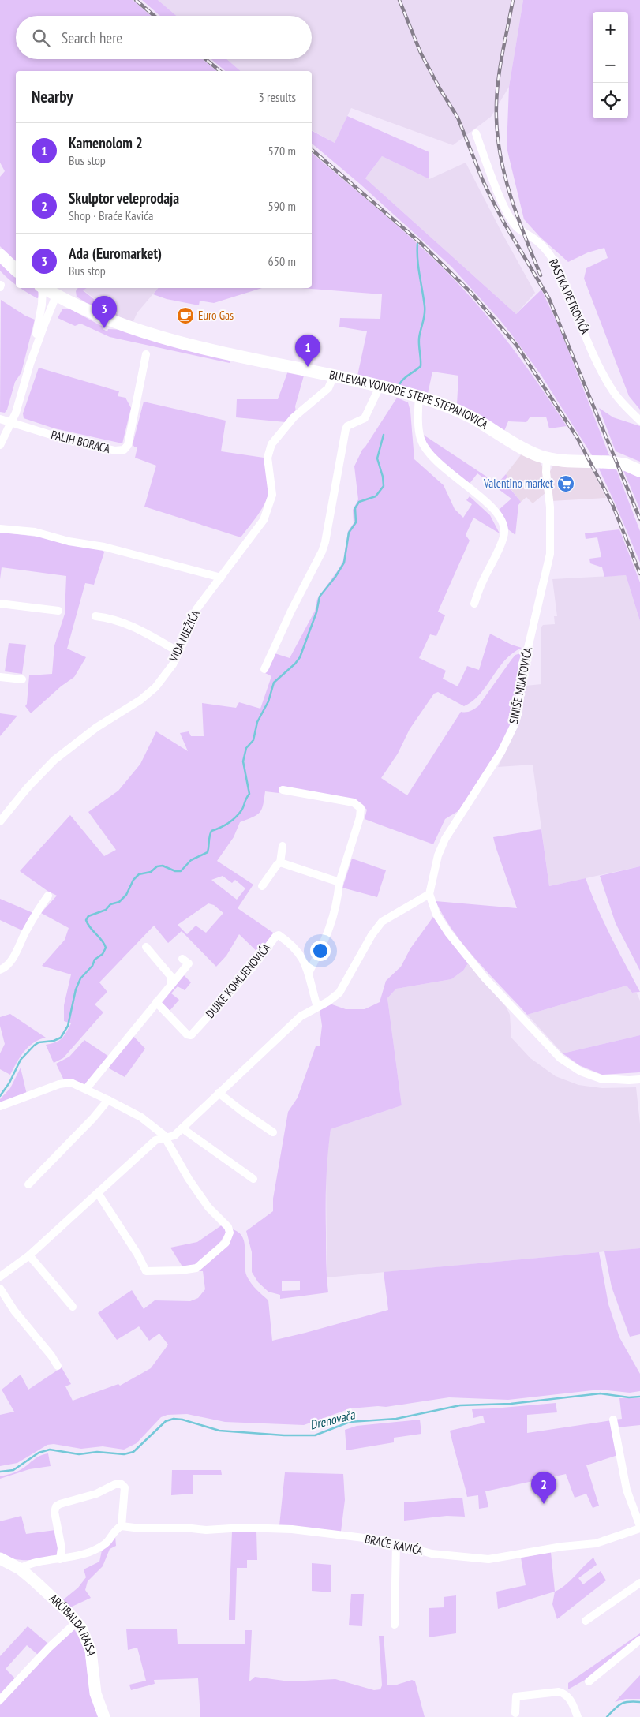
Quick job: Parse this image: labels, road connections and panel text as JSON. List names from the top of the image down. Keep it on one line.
{"streets":{"main road":["BULEVAR VOJVODE STEPE STEPANOVIĆA"],"street":["RASTKA PETROVIĆA","PALIH BORACA","VIDA NJEŽIĆA","SINIŠE MIJATOVIĆA","DUJKE KOMLJENOVIĆA","BRAĆE KAVIĆA","ARČIBALDA RAJSA"]},"crossings":[["BULEVAR VOJVODE STEPE STEPANOVIĆA","VIDA NJEŽIĆA"],["BULEVAR VOJVODE STEPE STEPANOVIĆA","SINIŠE MIJATOVIĆA"]],"water":["Drenovača"],"places":{"cafe":["Euro Gas"],"supermarket":["Valentino market"]},"page":{"map_buttons":["+","−"],"search":"Search here","heading":["Nearby","3 results"],"list":[{"mark":"1","name":"Kamenolom 2","note":"Bus stop","value":"570 m"},{"mark":"2","name":"Skulptor veleprodaja","note":"Shop · Braće Kavića","value":"590 m"},{"mark":"3","name":"Ada (Euromarket)","note":"Bus stop","value":"650 m"}],"pins":["3","1","2"]}}
